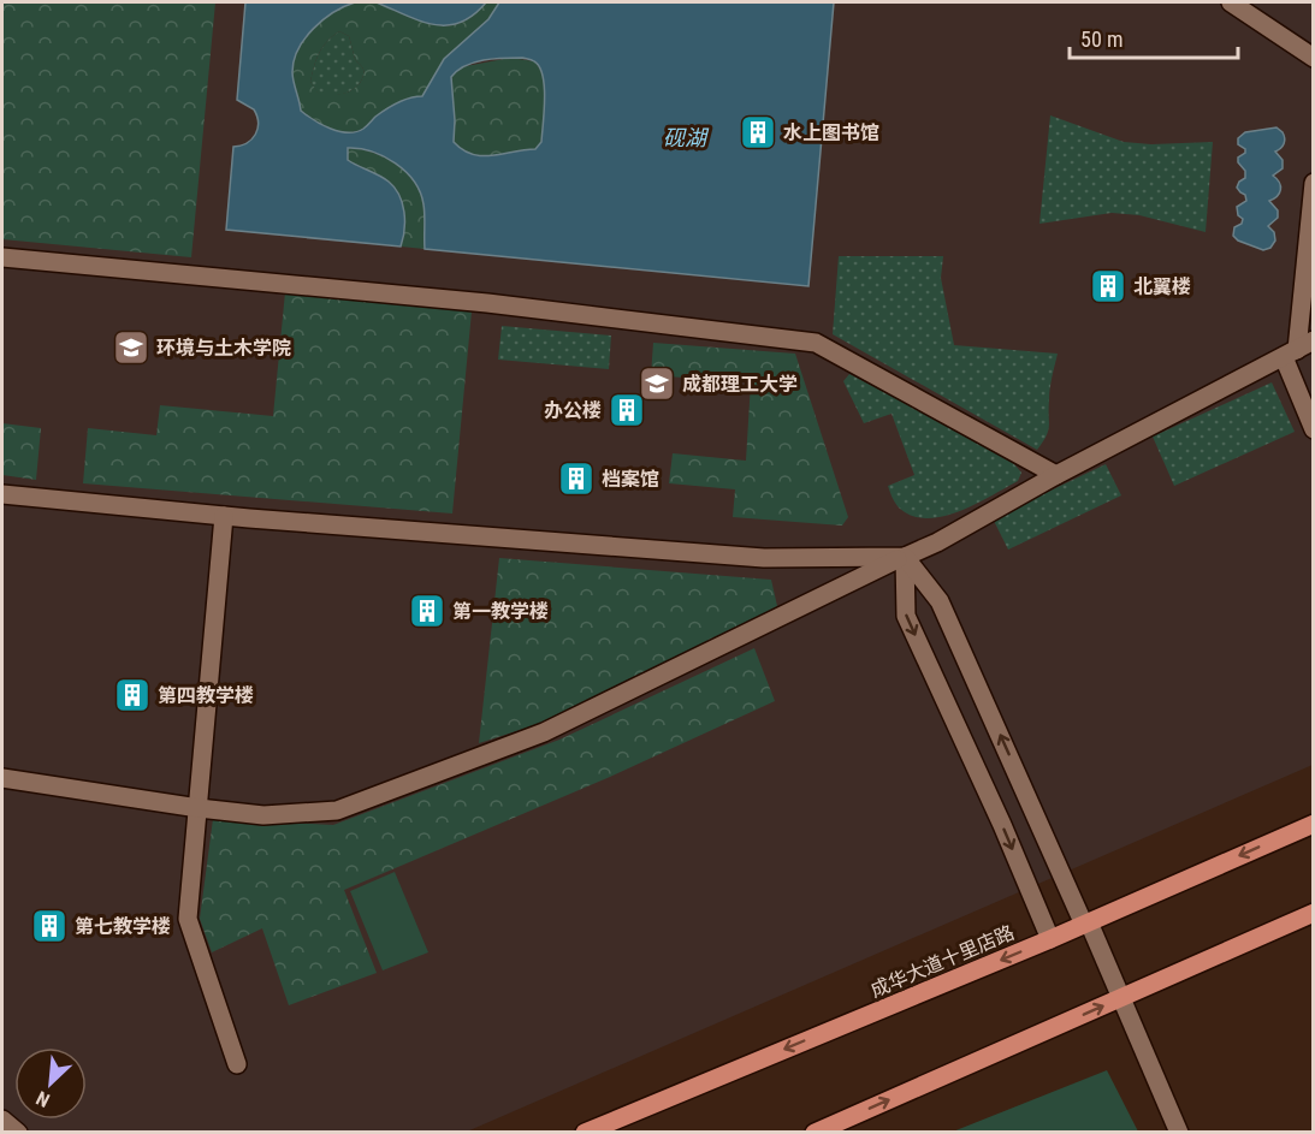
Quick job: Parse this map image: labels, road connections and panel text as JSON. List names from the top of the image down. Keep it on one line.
{"streets":{"main road":["成华大道十里店路"]},"water":["砚湖"],"places":{"building":["水上图书馆","北翼楼","办公楼","档案馆","第一教学楼","第四教学楼","第七教学楼"],"school or university":["环境与土木学院","成都理工大学"]},"scale_bar":"50 m","north":"bottom left"}
